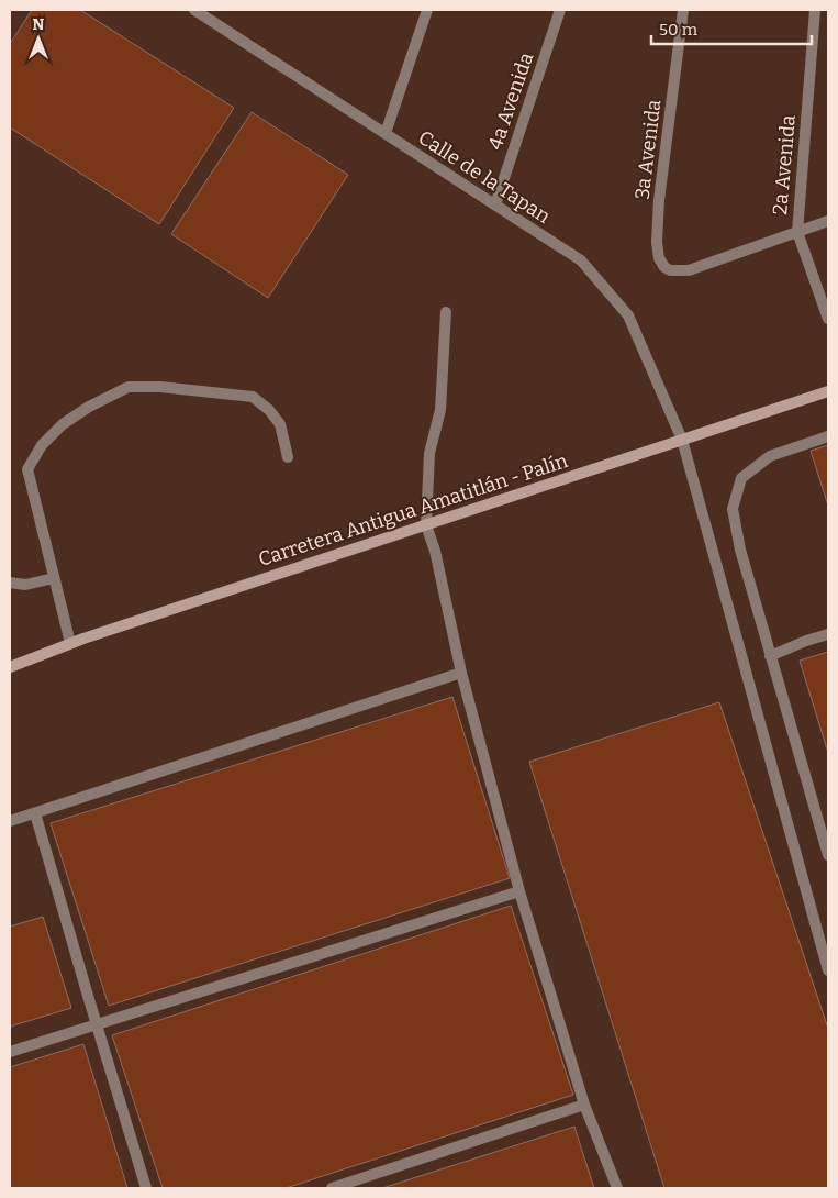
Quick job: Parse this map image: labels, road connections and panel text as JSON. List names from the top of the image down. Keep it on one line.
{"streets":{"main road":["Carretera Antigua Amatitlán - Palín"],"street":["4a Avenida","3a Avenida","2a Avenida","Calle de la Tapan"]},"crossings":[["4a Avenida","Calle de la Tapan"],["3a Avenida","2a Avenida"],["Calle de la Tapan","Carretera Antigua Amatitlán - Palín"]],"scale_bar":"50 m","north":"top"}
